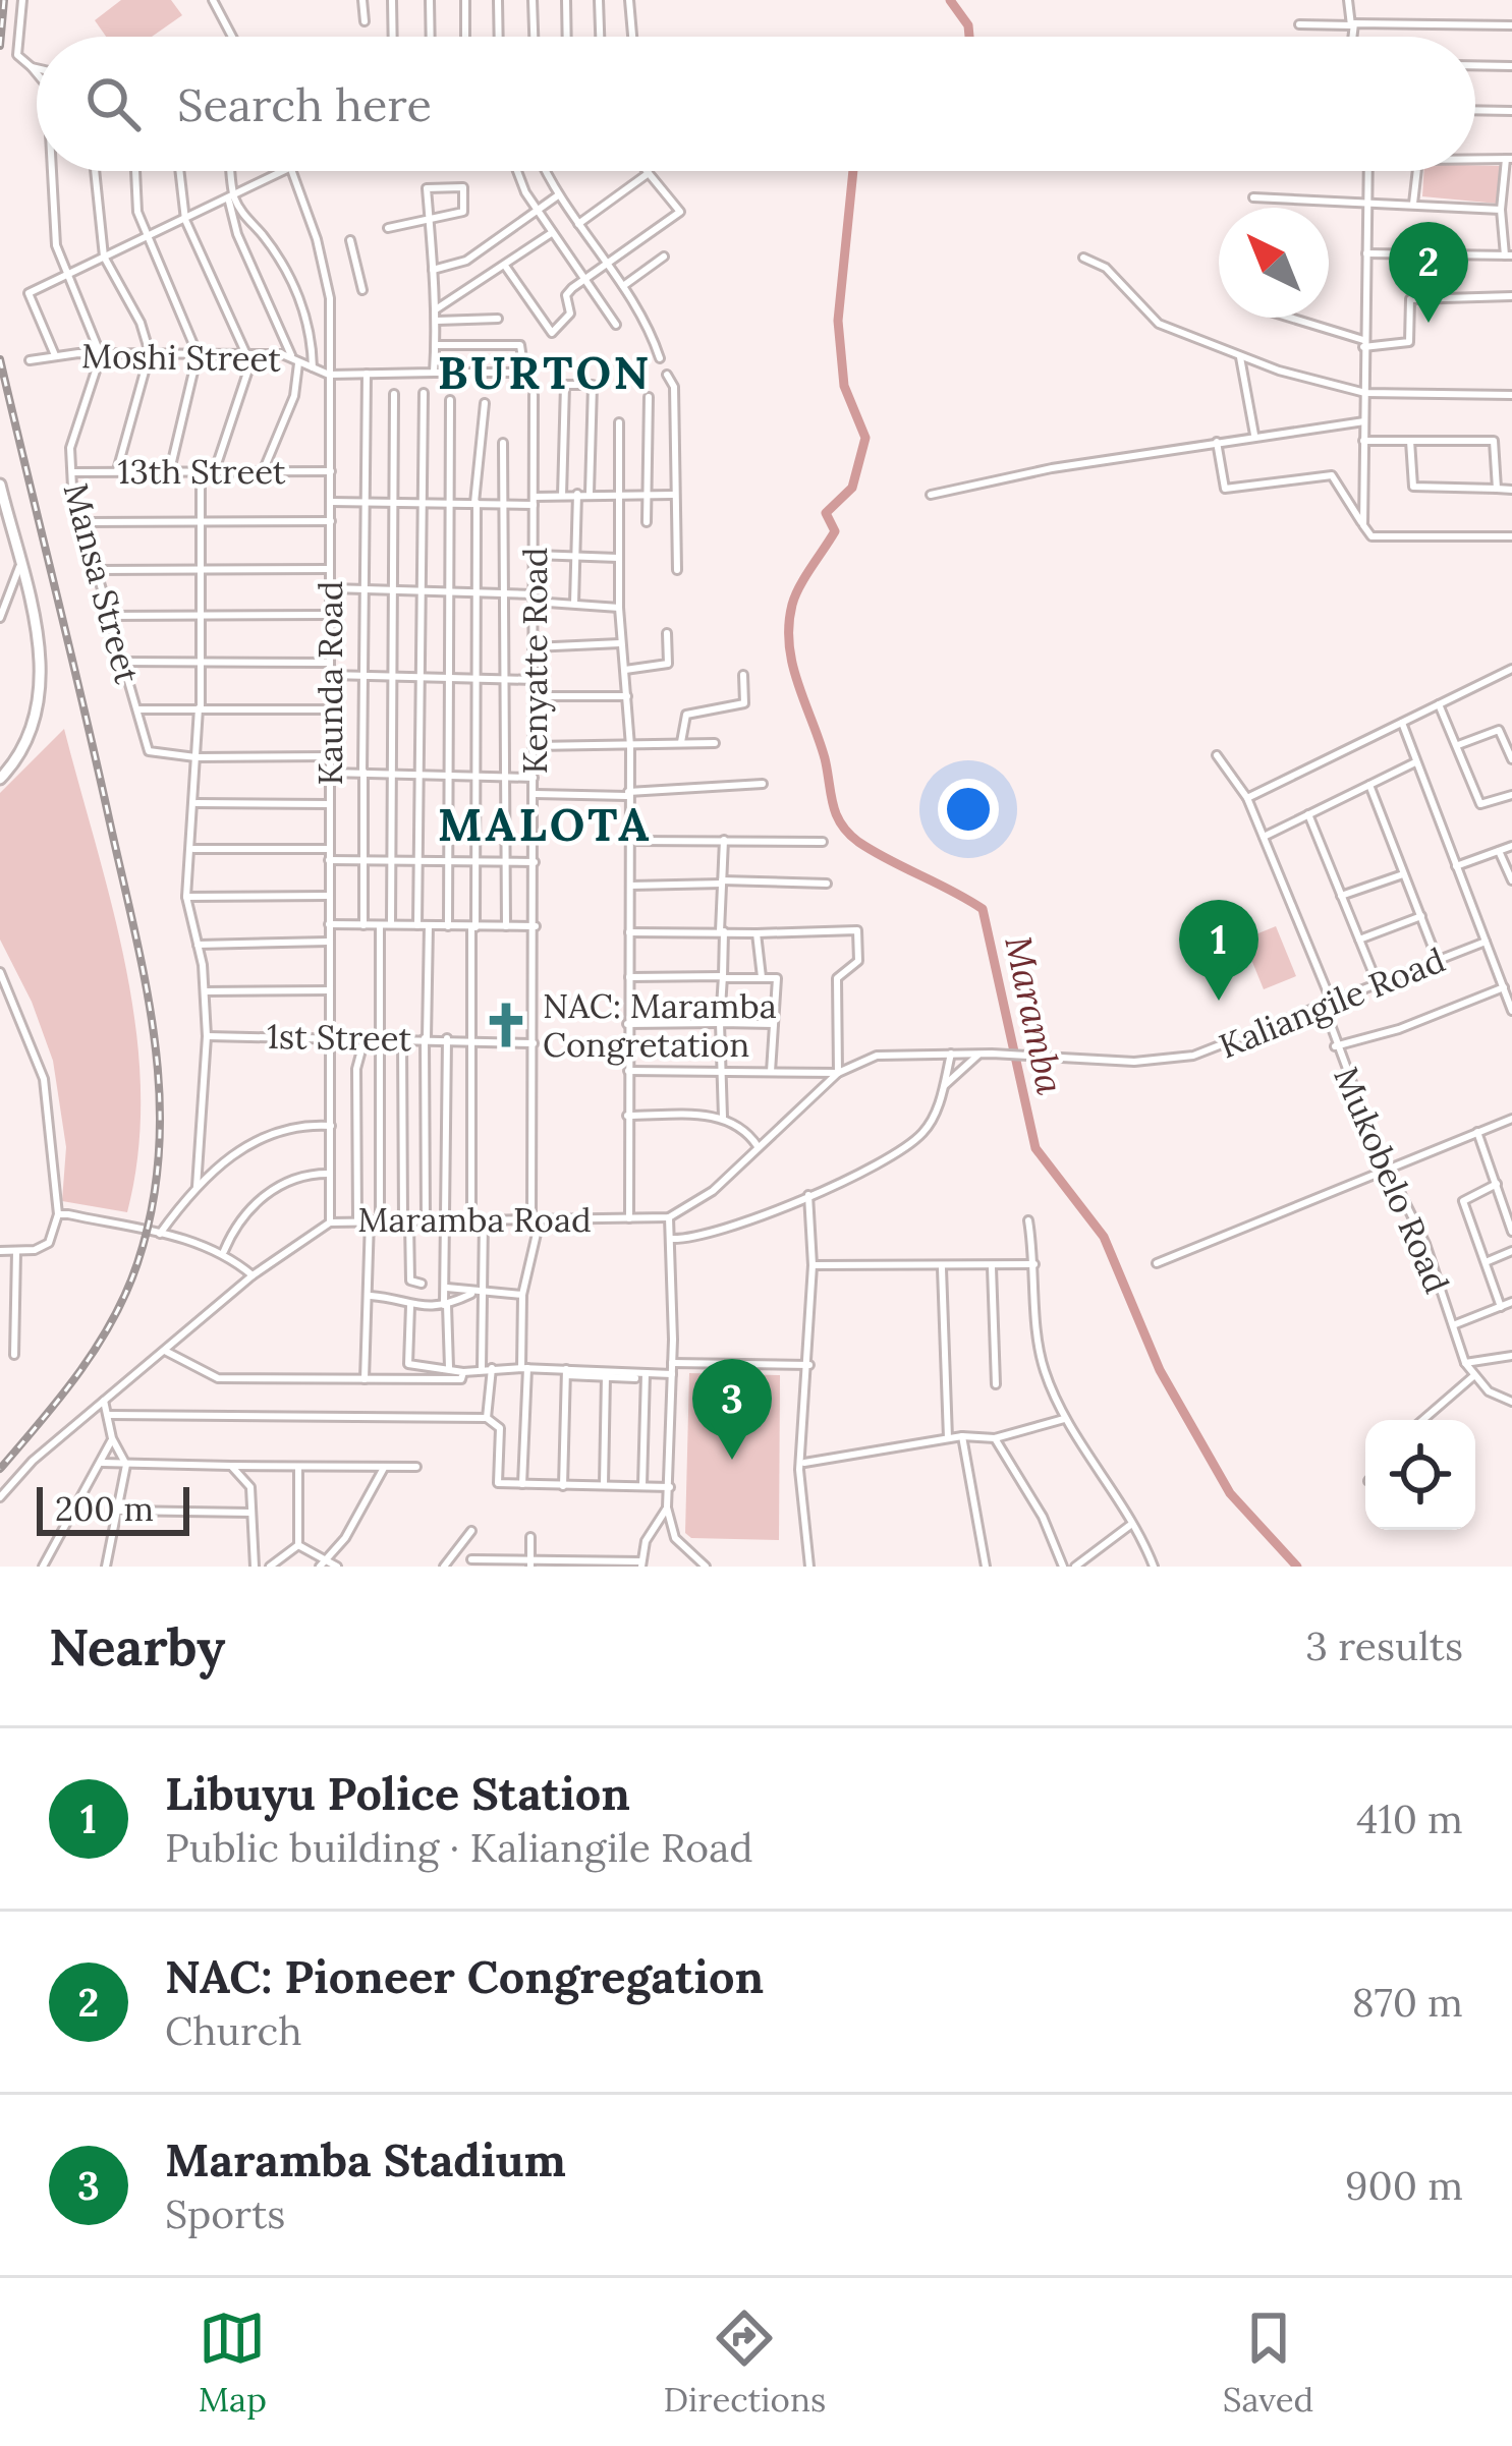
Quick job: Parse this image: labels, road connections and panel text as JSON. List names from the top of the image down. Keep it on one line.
{"streets":{"street":["Moshi Street","13th Street","Mansa Street","Kenyatte Road","Kaunda Road","Kaliangile Road","1st Street","Mukobelo Road","Maramba Road"]},"crossings":[["Moshi Street","Mansa Street"],["Moshi Street","Kaunda Road"],["13th Street","Mansa Street"],["13th Street","Kaunda Road"],["Kenyatte Road","1st Street"],["Kenyatte Road","Maramba Road"],["Kaunda Road","1st Street"],["Kaunda Road","Maramba Road"],["Kaliangile Road","Mukobelo Road"]],"districts":["BURTON","MALOTA"],"water":["Maramba"],"places":{"church":["NAC: Maramba Congretation"]},"scale_bar":"200 m","north":"top left","page":{"search":"Search here","pins":["2","1","3"],"scale":"200 m","heading":["Nearby","3 results"],"list":[{"mark":"1","name":"Libuyu Police Station","note":"Public building · Kaliangile Road","value":"410 m"},{"mark":"2","name":"NAC: Pioneer Congregation","note":"Church","value":"870 m"},{"mark":"3","name":"Maramba Stadium","note":"Sports","value":"900 m"}],"nav":["Map","Directions","Saved"]}}
